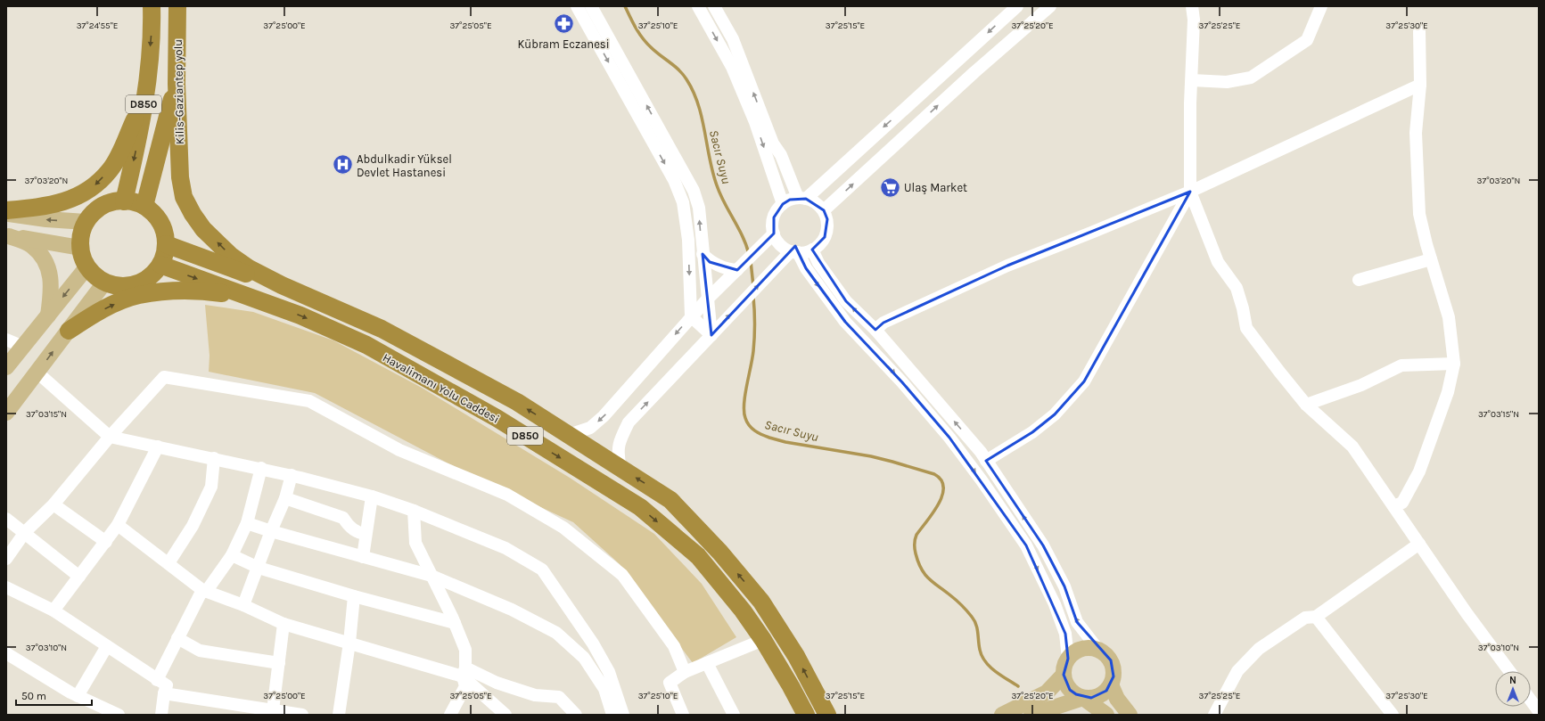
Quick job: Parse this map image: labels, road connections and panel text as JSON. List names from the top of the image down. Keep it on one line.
{"streets":{"highway":["Kilis-Gaziantep yolu","D850","Havalimanı Yolu Caddesi"]},"crossings":[["Kilis-Gaziantep yolu","D850"],["Kilis-Gaziantep yolu","Havalimanı Yolu Caddesi"],["D850","Havalimanı Yolu Caddesi"]],"water":["Sacır Suyu"],"places":{"pharmacy":["Kübram Eczanesi"],"hospital":["Abdulkadir Yüksel Devlet Hastanesi"],"supermarket":["Ulaş Market"]},"scale_bar":"50 m","north":"top","coordinates":["37°24'55\"E","37°25'00\"E","37°25'05\"E","37°25'10\"E","37°25'15\"E","37°25'20\"E","37°25'25\"E","37°25'30\"E","37°03'20\"N","37°03'15\"N","37°03'10\"N"]}
